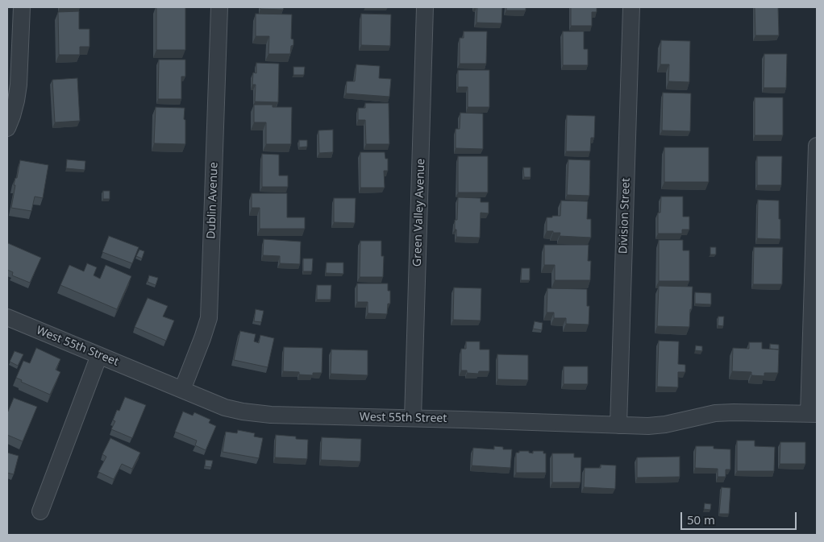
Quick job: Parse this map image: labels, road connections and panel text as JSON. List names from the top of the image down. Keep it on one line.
{"streets":{"street":["Dublin Avenue","Green Valley Avenue","Division Street","West 55th Street"]},"crossings":[["Dublin Avenue","West 55th Street"],["Green Valley Avenue","West 55th Street"],["Division Street","West 55th Street"]],"scale_bar":"50 m"}
